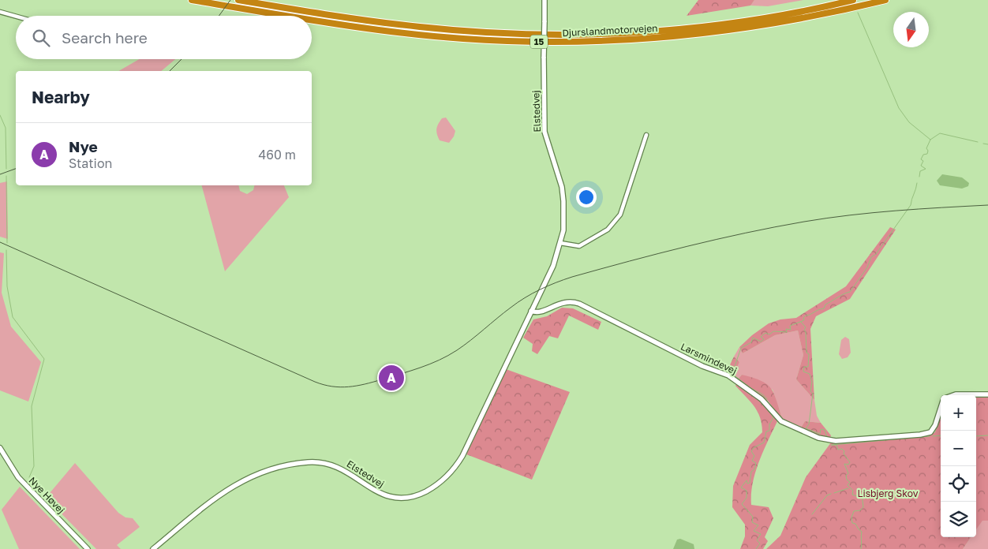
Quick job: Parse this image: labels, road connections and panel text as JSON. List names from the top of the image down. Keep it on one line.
{"streets":{"highway":["Djurslandmotorvejen","15"],"street":["Elstedvej","Larsmindevej","Nye Høvej"]},"crossings":[["Elstedvej","Larsmindevej"]],"parks":["Lisbjerg Skov"],"north":"bottom","page":{"search":"Search here","heading":"Nearby","list":[{"mark":"A","name":"Nye","note":"Station","value":"460 m"}],"pins":"A","map_buttons":["+","−"]}}
